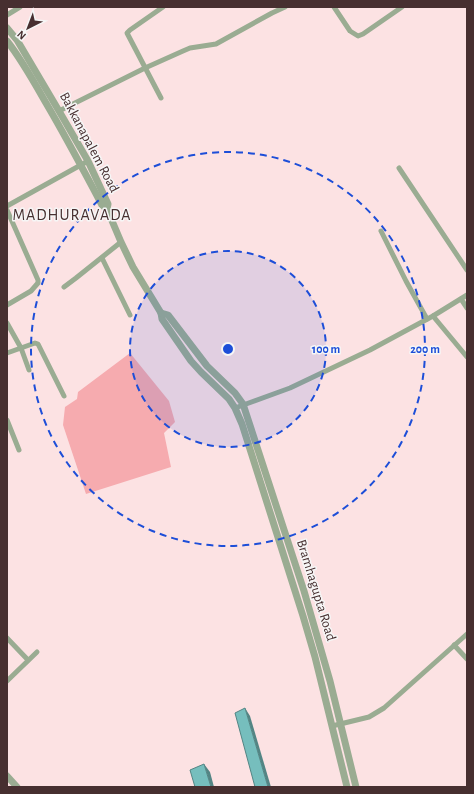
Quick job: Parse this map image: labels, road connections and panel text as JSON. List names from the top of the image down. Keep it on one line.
{"streets":{"street":["Bakkanapalem Road","Bramhagupta Road"]},"crossings":[["Bakkanapalem Road","Bramhagupta Road"]],"districts":["MADHURAVADA"],"north":"bottom left","rings":["100 m","200 m"]}
